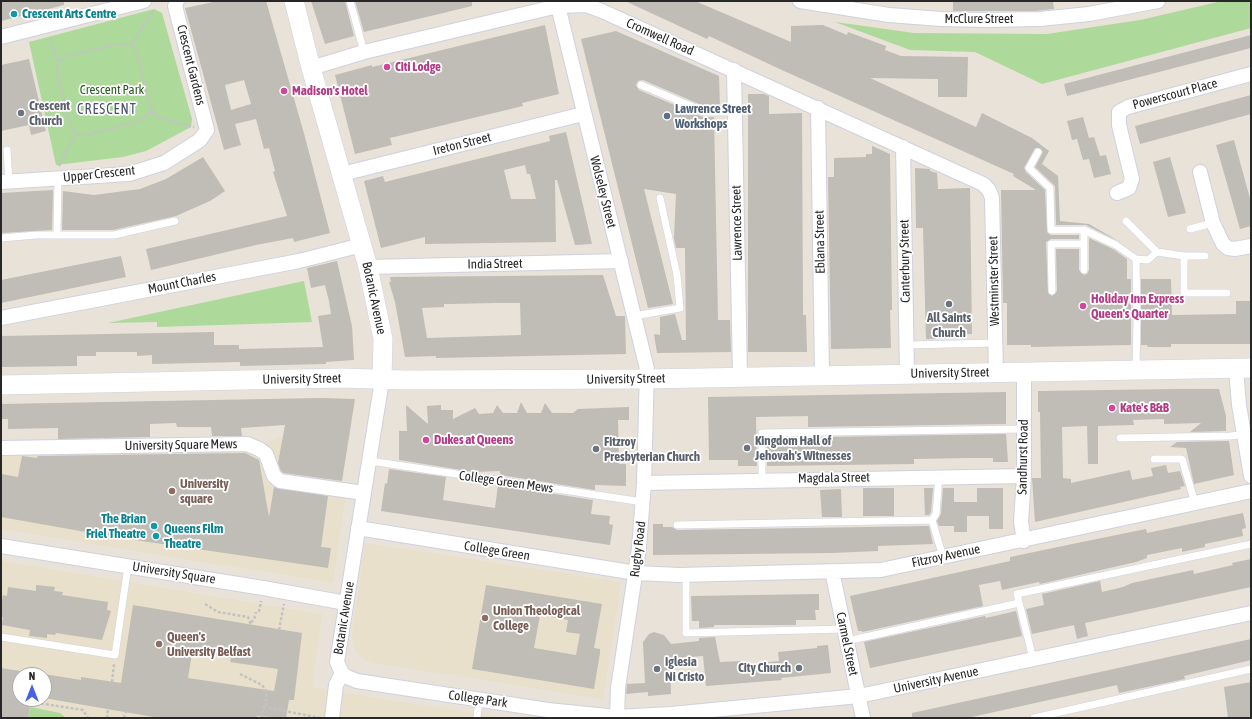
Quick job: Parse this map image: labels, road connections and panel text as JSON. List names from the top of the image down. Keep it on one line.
{"streets":{"street":["McClure Street","Cromwell Road","Crescent Gardens","Powerscourt Place","Ireton Street","Upper Crescent","Wolseley Street","Lawrence Street","Eblana Street","Canterbury Street","India Street","Westminster Street","Mount Charles","Botanic Avenue","University Street","University Square Mews","Sandhurst Road","Magdala Street","Rugby Road","College Green","Fitzroy Avenue","University Square","Carmel Street","University Avenue","College Park"],"lane":["College Green Mews"]},"crossings":[["Cromwell Road","Wolseley Street"],["Cromwell Road","Lawrence Street"],["Cromwell Road","Eblana Street"],["Cromwell Road","Canterbury Street"],["Cromwell Road","Westminster Street"],["Cromwell Road","Botanic Avenue"],["Crescent Gardens","Upper Crescent"],["Ireton Street","Wolseley Street"],["Ireton Street","Botanic Avenue"],["Wolseley Street","India Street"],["Wolseley Street","University Street"],["Wolseley Street","Rugby Road"],["Lawrence Street","University Street"],["Eblana Street","University Street"],["Canterbury Street","University Street"],["India Street","Botanic Avenue"],["Westminster Street","University Street"],["Mount Charles","Botanic Avenue"],["Botanic Avenue","University Street"],["Botanic Avenue","University Square Mews"],["Botanic Avenue","College Green Mews"],["Botanic Avenue","College Green"],["Botanic Avenue","University Square"],["Botanic Avenue","College Park"],["University Street","Sandhurst Road"],["University Street","Rugby Road"],["Sandhurst Road","Magdala Street"],["Sandhurst Road","Fitzroy Avenue"],["Magdala Street","Rugby Road"],["College Green Mews","Rugby Road"],["Rugby Road","College Green"],["Rugby Road","Fitzroy Avenue"],["Rugby Road","University Avenue"],["Rugby Road","College Park"],["College Green","Fitzroy Avenue"],["Fitzroy Avenue","Carmel Street"],["Carmel Street","University Avenue"],["University Avenue","College Park"]],"districts":["CRESCENT"],"parks":["Crescent Park"],"places":["Crescent Arts Centre","Citi Lodge","Madison's Hotel","Crescent Church","Lawrence Street Workshops","All Saints Church","Holiday Inn Express Queen's Quarter","Kate's B&B","Dukes at Queens","Kingdom Hall of Jehovah's Witnesses","Fitzroy Presbyterian Church","University square","The Brian Friel Theatre","Queens Film Theatre","Union Theological College","Queen's University Belfast","City Church","Iglesia Ni Cristo"],"north":"top"}
